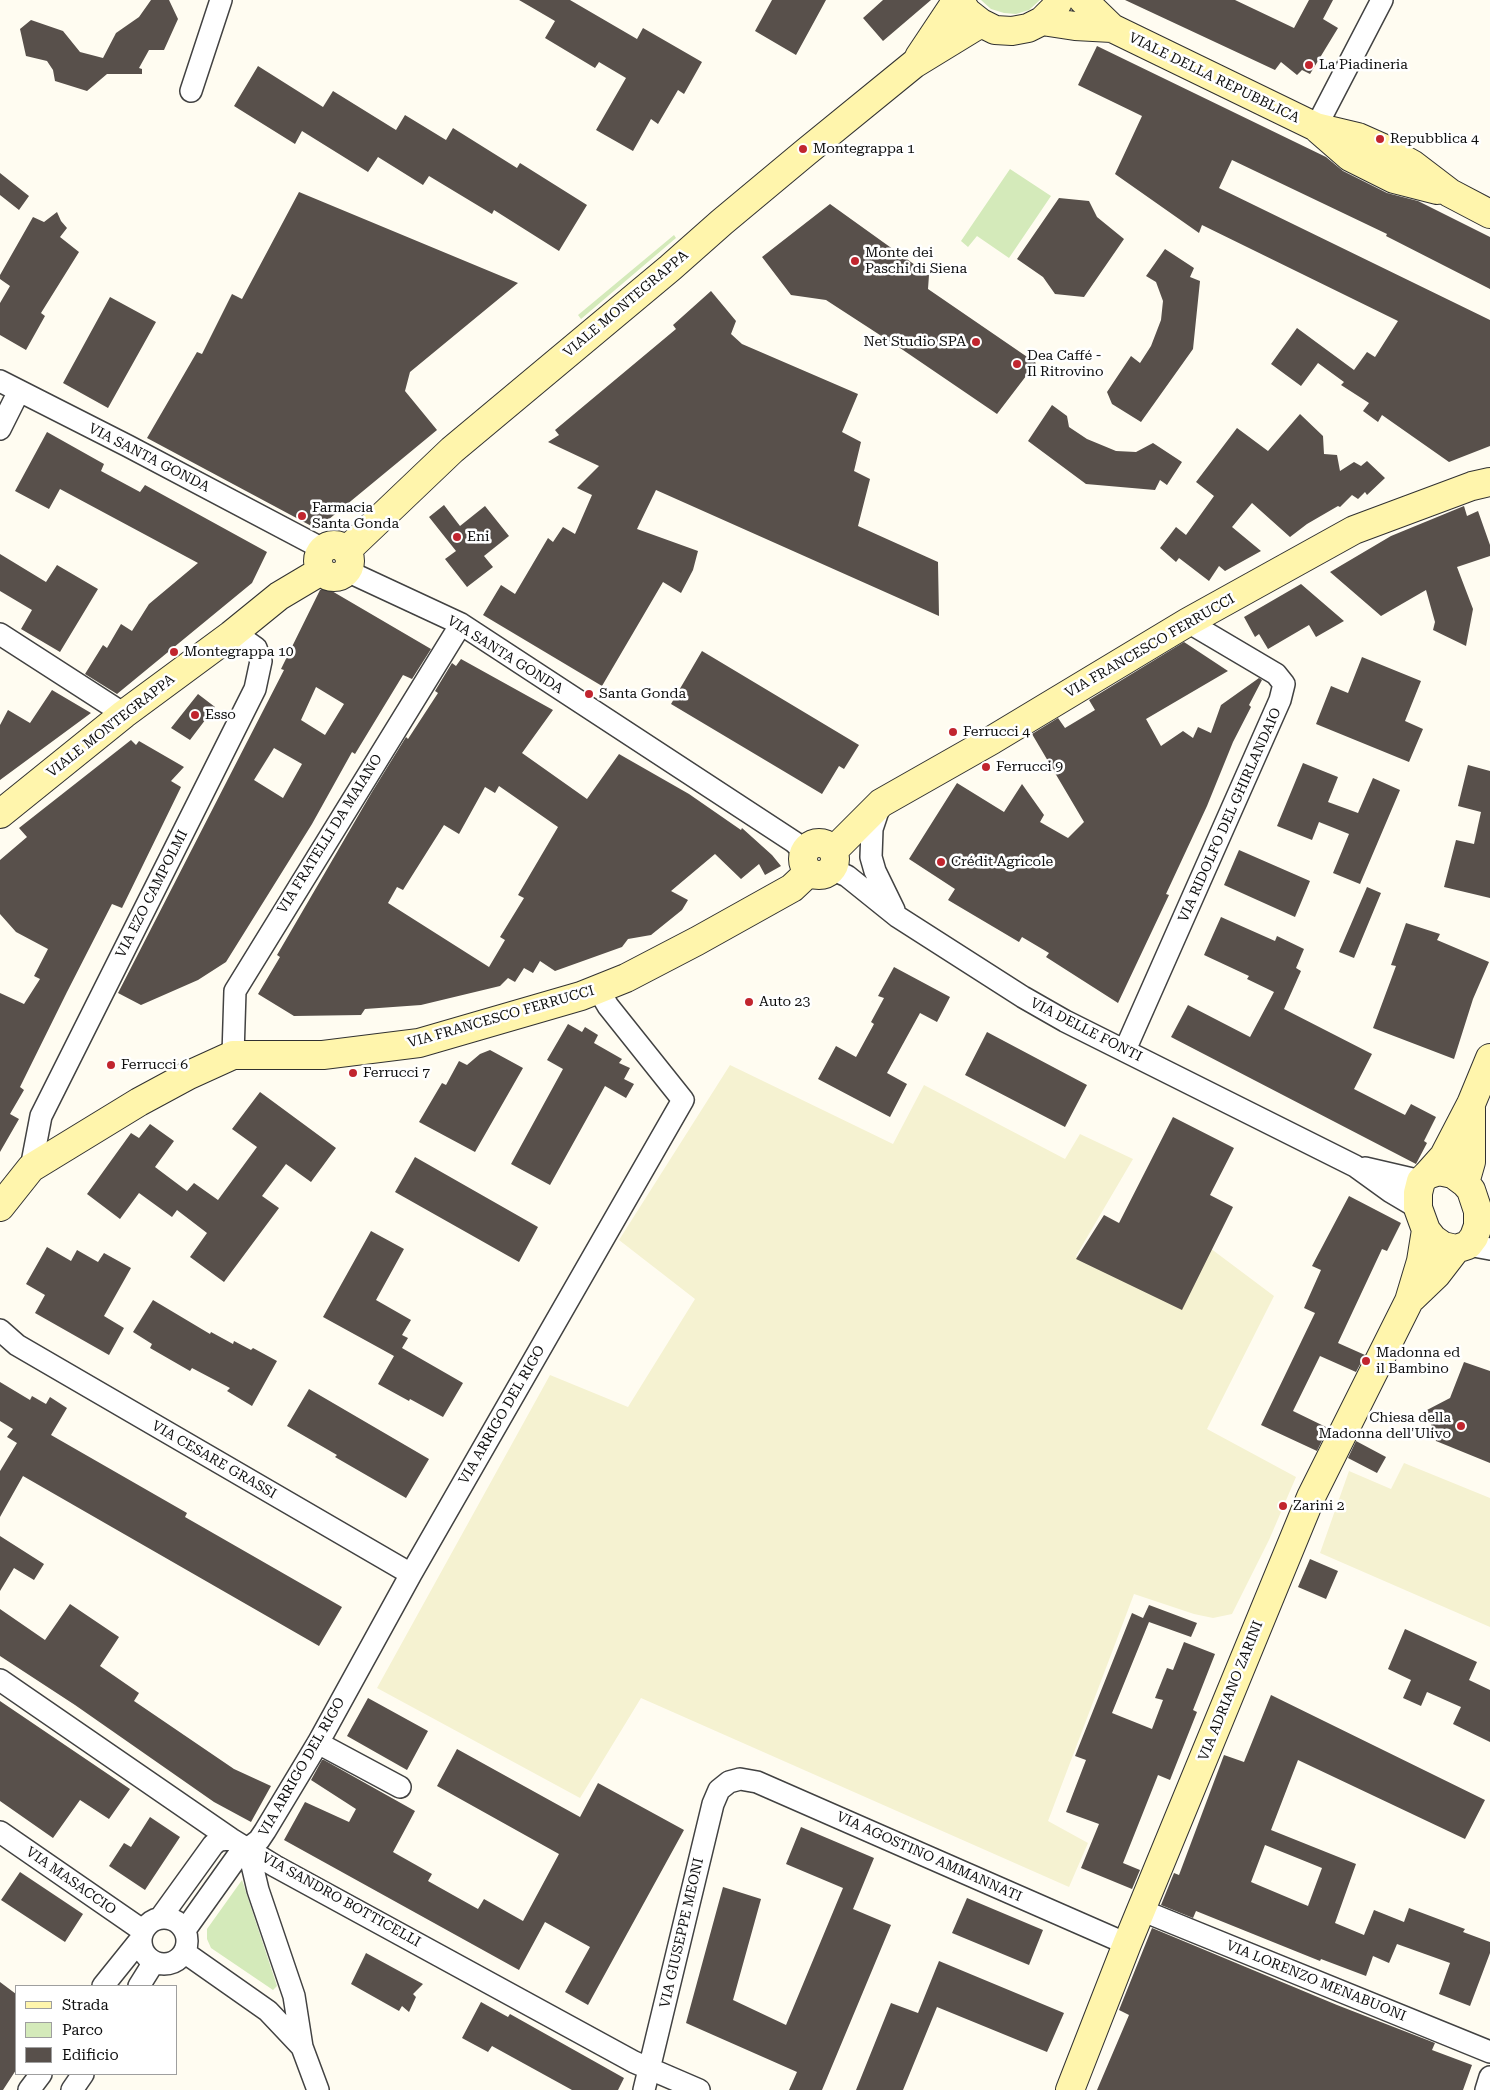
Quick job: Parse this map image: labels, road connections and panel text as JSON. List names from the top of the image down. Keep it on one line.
{"streets":{"street":["VIALE DELLA REPUBBLICA","VIALE MONTEGRAPPA","VIA SANTA GONDA","VIA FRANCESCO FERRUCCI","VIA RIDOLFO DEL GHIRLANDAIO","VIA FRATELLI DA MAIANO","VIA EZO CAMPOLMI","VIA DELLE FONTI","VIA ARRIGO DEL RIGO","VIA CESARE GRASSI","VIA ADRIANO ZARINI","VIA AGOSTINO AMMANNATI","VIA MASACCIO","VIA SANDRO BOTTICELLI","VIA GIUSEPPE MEONI","VIA LORENZO MENABUONI"]},"crossings":[["VIALE MONTEGRAPPA","VIA SANTA GONDA"],["VIALE MONTEGRAPPA","VIA EZO CAMPOLMI"],["VIA SANTA GONDA","VIA FRANCESCO FERRUCCI"],["VIA SANTA GONDA","VIA FRATELLI DA MAIANO"],["VIA SANTA GONDA","VIA DELLE FONTI"],["VIA FRANCESCO FERRUCCI","VIA RIDOLFO DEL GHIRLANDAIO"],["VIA FRANCESCO FERRUCCI","VIA FRATELLI DA MAIANO"],["VIA FRANCESCO FERRUCCI","VIA EZO CAMPOLMI"],["VIA FRANCESCO FERRUCCI","VIA DELLE FONTI"],["VIA FRANCESCO FERRUCCI","VIA ARRIGO DEL RIGO"],["VIA RIDOLFO DEL GHIRLANDAIO","VIA DELLE FONTI"],["VIA ARRIGO DEL RIGO","VIA CESARE GRASSI"],["VIA ARRIGO DEL RIGO","VIA MASACCIO"],["VIA ARRIGO DEL RIGO","VIA SANDRO BOTTICELLI"],["VIA ADRIANO ZARINI","VIA AGOSTINO AMMANNATI"],["VIA ADRIANO ZARINI","VIA LORENZO MENABUONI"],["VIA AGOSTINO AMMANNATI","VIA GIUSEPPE MEONI"],["VIA SANDRO BOTTICELLI","VIA GIUSEPPE MEONI"]],"places":["La Piadineria","Repubblica 4","Montegrappa 1","Monte dei Paschi di Siena","Net Studio SPA","Dea Caffé - Il Ritrovino","Farmacia Santa Gonda","Eni","Montegrappa 10","Santa Gonda","Esso","Ferrucci 4","Ferrucci 9","Crédit Agricole","Auto 23","Ferrucci 6","Ferrucci 7","Madonna ed il Bambino","Chiesa della Madonna dell'Ulivo","Zarini 2"],"legend":["Strada","Parco","Edificio"]}
